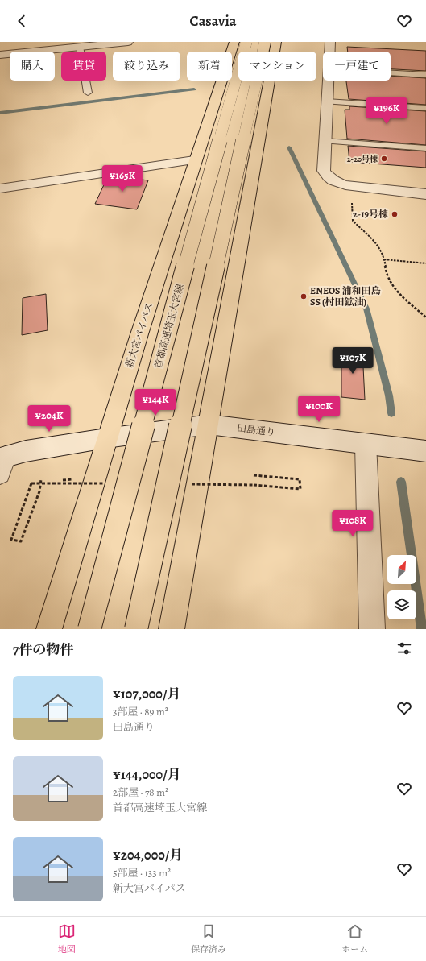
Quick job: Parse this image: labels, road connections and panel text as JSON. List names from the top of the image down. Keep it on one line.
{"streets":{"highway":["首都高速埼玉大宮線","新大宮バイパス"],"street":["田島通り"]},"crossings":[["新大宮バイパス","田島通り"]],"places":["2-20号棟","2-19号棟","ENEOS 浦和田島 SS (村田鉱油)"],"north":"top right","page":{"header":"Casavia","chip":["購入","賃貸","絞り込み","新着","マンション","一戸建て"],"price":["¥196K","¥165K","¥107K","¥144K","¥100K","¥204K","¥108K"],"heading":"7件の物件","list":[{"name":"¥107,000/月","note":"3部屋 · 89 m² · 田島通り"},{"name":"¥144,000/月","note":"2部屋 · 78 m² · 首都高速埼玉大宮線"},{"name":"¥204,000/月","note":"5部屋 · 133 m² · 新大宮バイパス"}],"tabs":["地図","保存済み","ホーム"]}}
